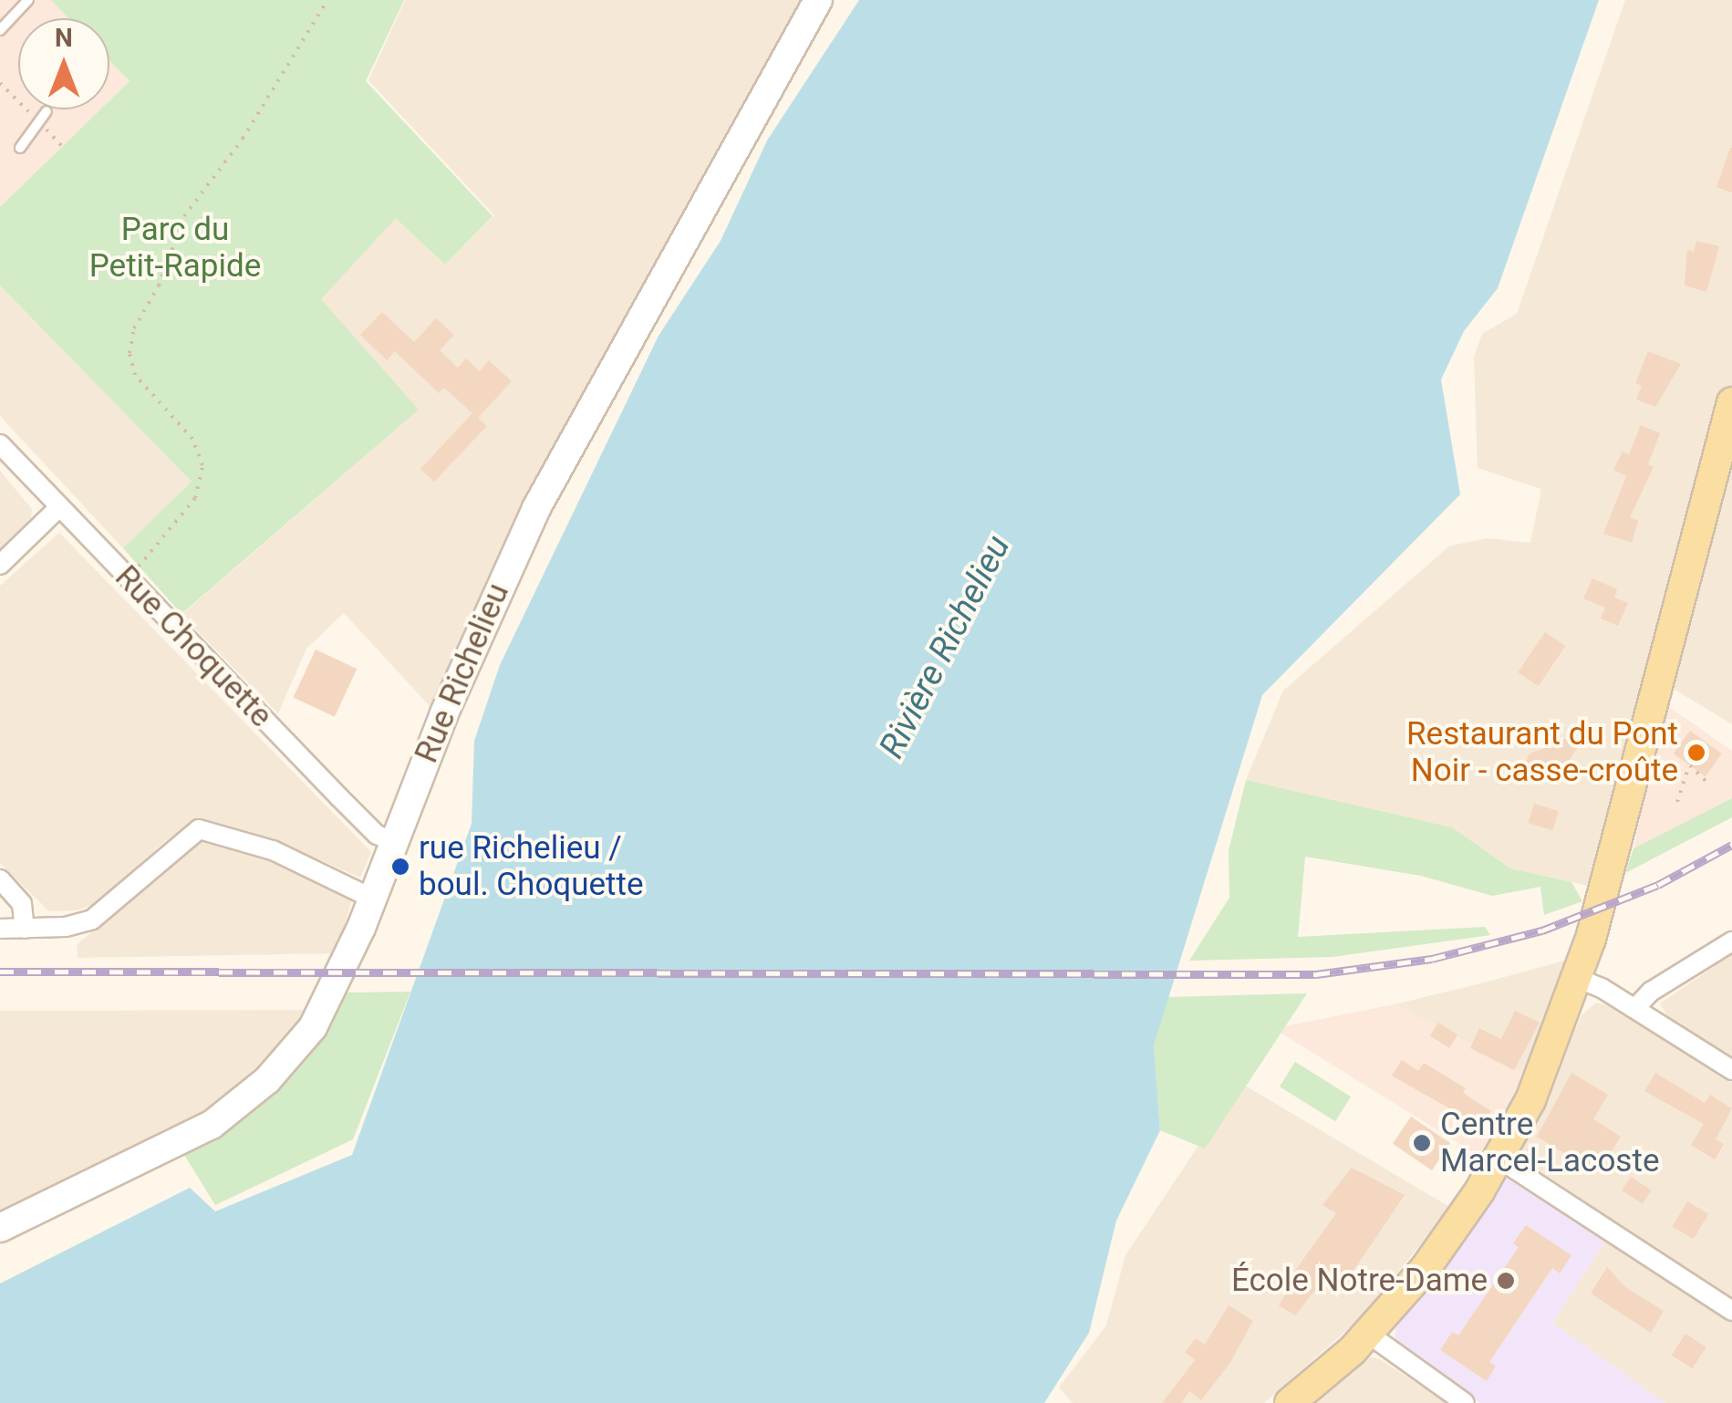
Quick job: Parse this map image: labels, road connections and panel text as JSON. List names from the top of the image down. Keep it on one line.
{"streets":{"main road":["Rue Richelieu"],"street":["Rue Choquette"]},"crossings":[["Rue Choquette","Rue Richelieu"]],"water":["Rivière Richelieu"],"parks":["Parc du Petit-Rapide"],"places":["Restaurant du Pont Noir - casse-croûte","rue Richelieu / boul. Choquette","Centre Marcel-Lacoste","École Notre-Dame"],"north":"top"}
